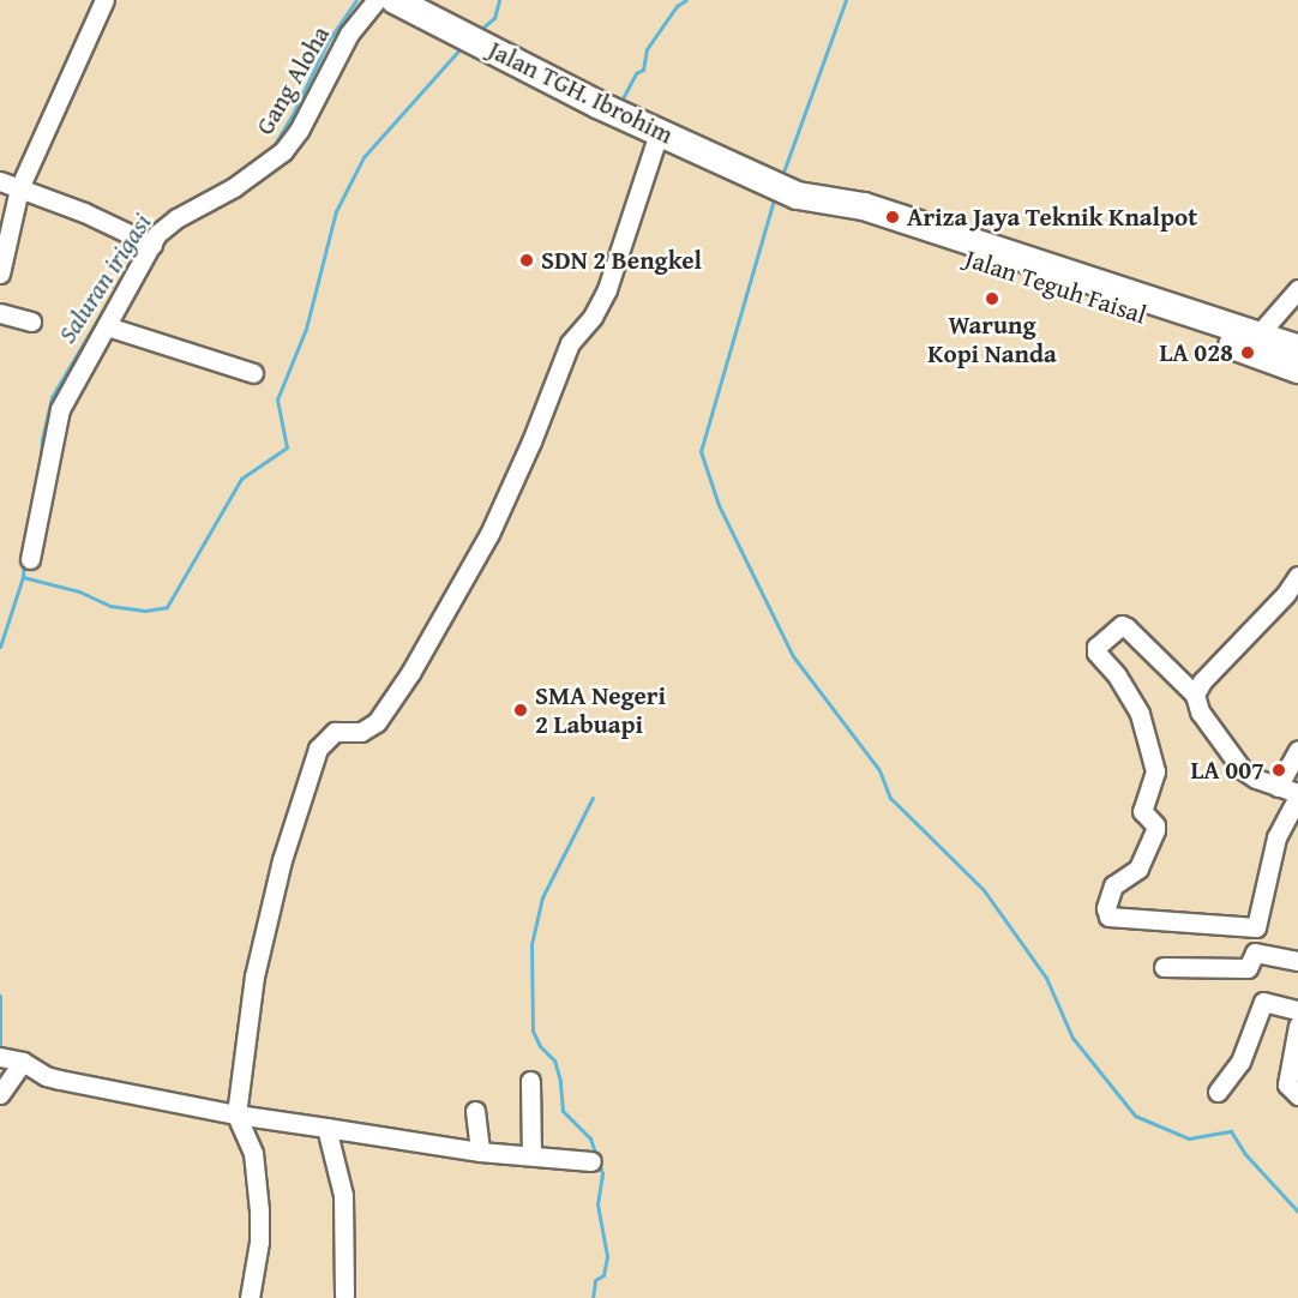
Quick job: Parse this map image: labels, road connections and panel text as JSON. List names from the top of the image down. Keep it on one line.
{"streets":{"highway":["Jalan TGH. Ibrohim","Jalan Teguh Faisal"],"street":["Gang Aloha"]},"crossings":[["Jalan TGH. Ibrohim","Jalan Teguh Faisal"]],"water":["Saluran irigasi"],"places":["Ariza Jaya Teknik Knalpot","SDN 2 Bengkel","Warung Kopi Nanda","LA 028","SMA Negeri 2 Labuapi","LA 007"]}
